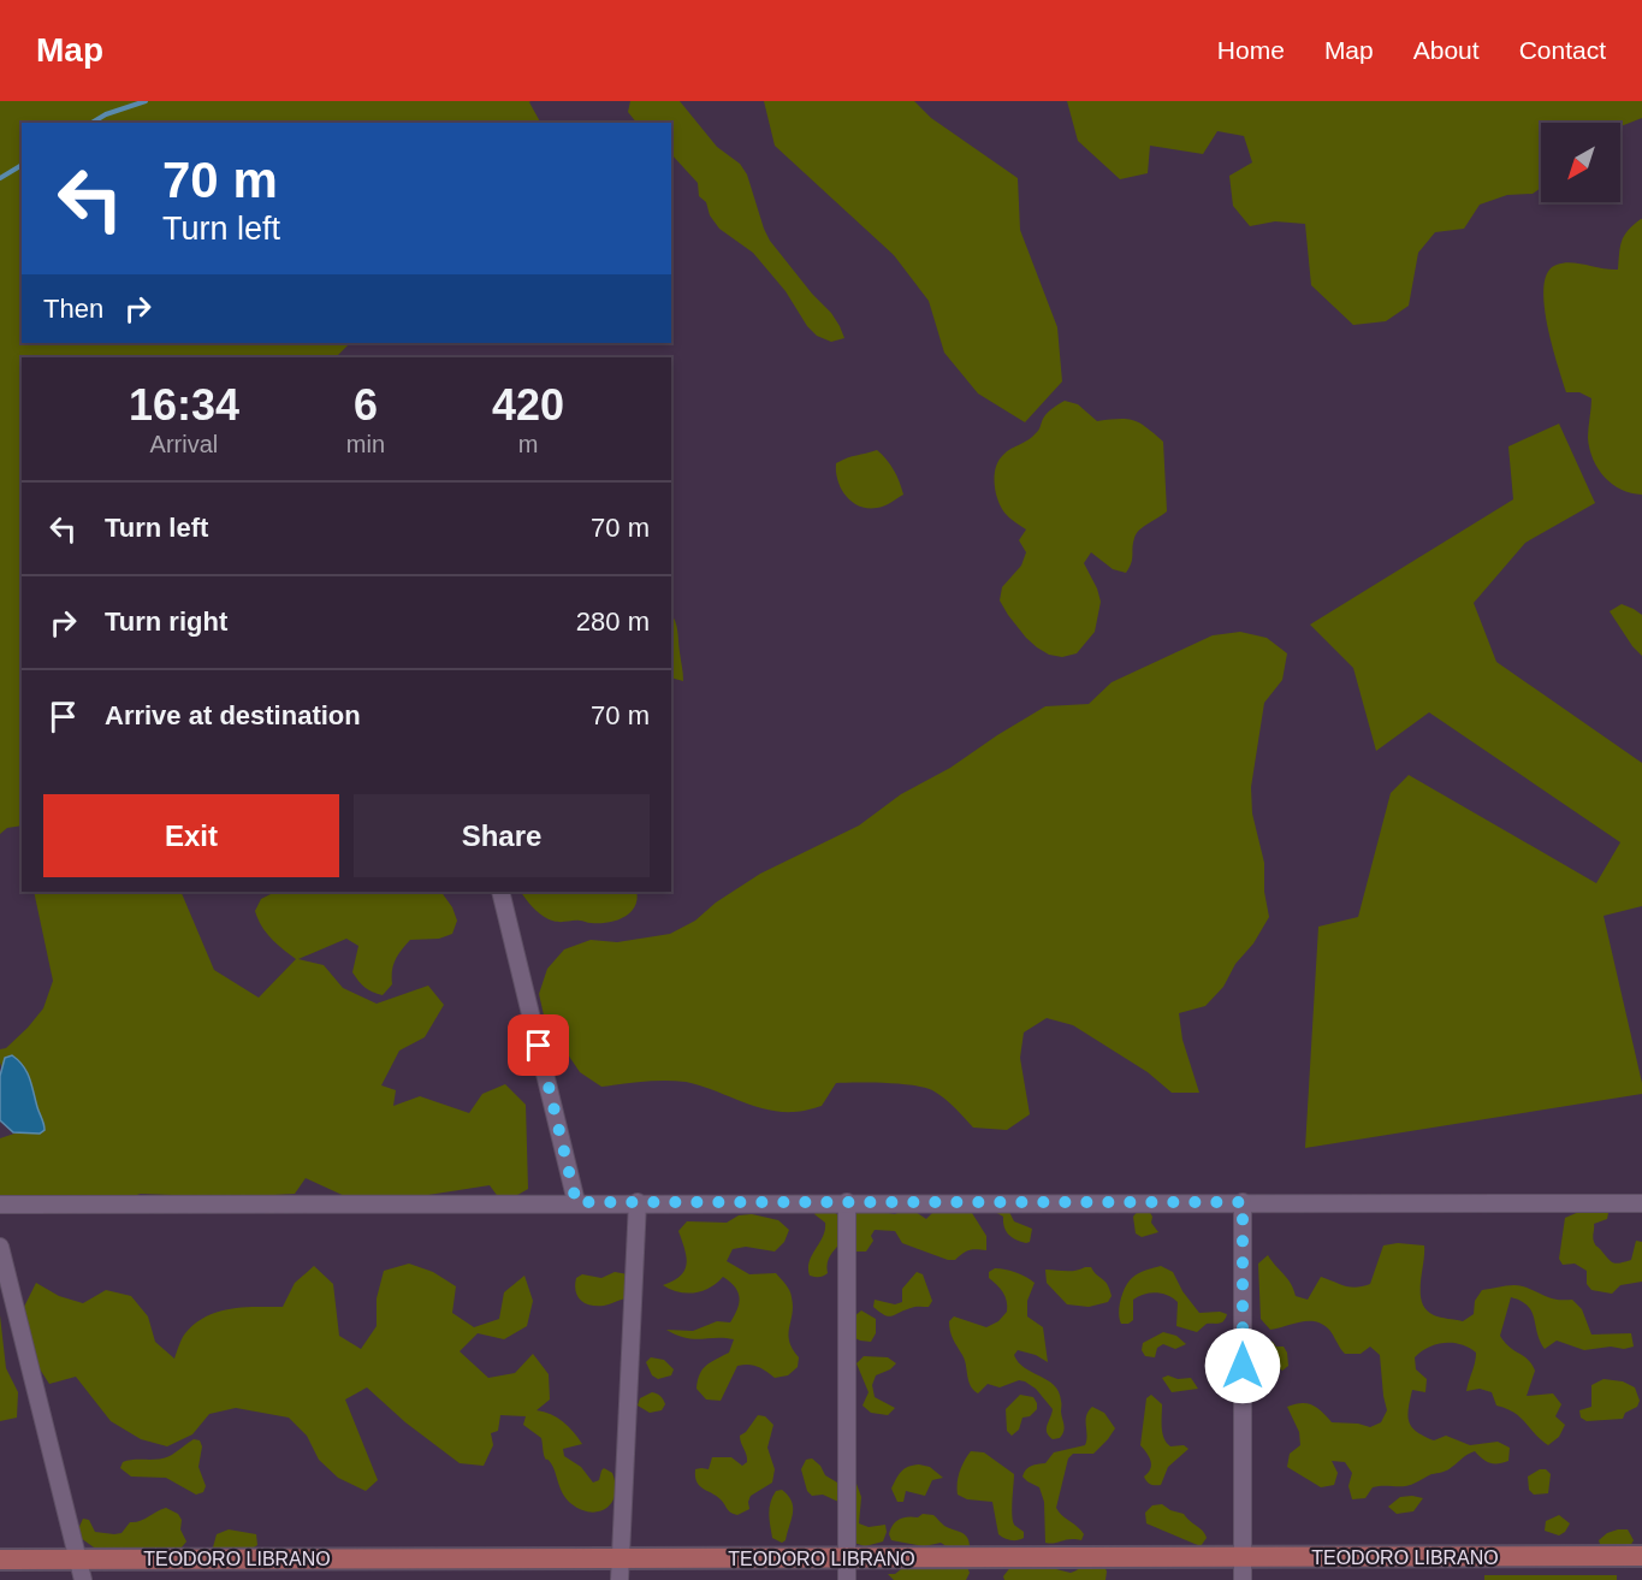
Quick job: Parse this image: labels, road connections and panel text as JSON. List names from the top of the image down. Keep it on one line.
{"streets":{"main road":["TEODORO LIBRANO"]},"north":"bottom left","page":{"header":"Map","nav":["Home","Map","About","Contact"],"turn":["70 m","Turn left"],"then":"Then","eta":["16:34","Arrival","6","min","420","m"],"list":[{"name":"Turn left","value":"70 m"},{"name":"Turn right","value":"280 m"},{"name":"Arrive at destination","value":"70 m"}],"buttons":["Exit","Share"]}}
